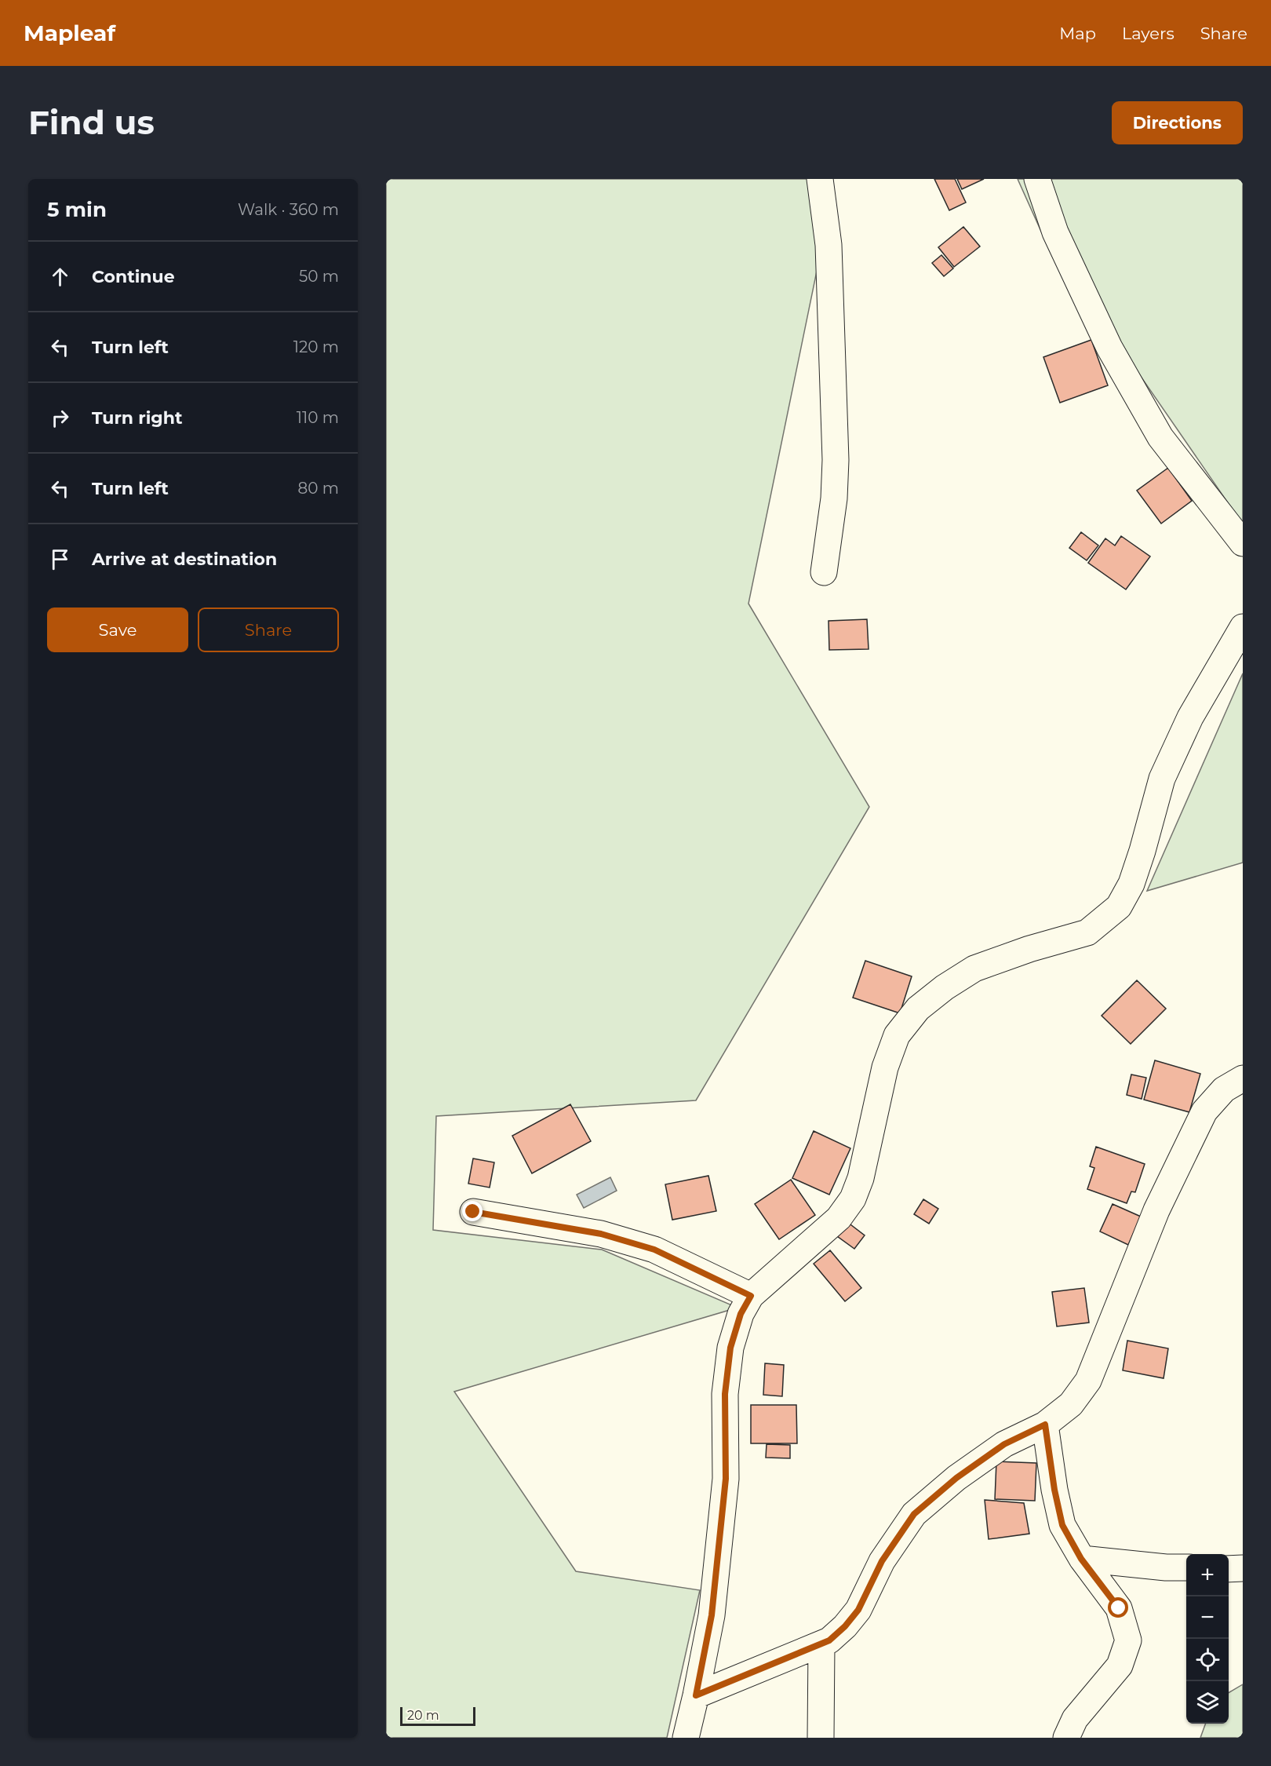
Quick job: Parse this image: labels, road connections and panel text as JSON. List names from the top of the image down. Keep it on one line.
{"scale_bar":"20 m","page":{"header":"Mapleaf","nav":["Map","Layers","Share"],"buttons":["Directions",["Save","Share"]],"title":"Find us","heading":["5 min","Walk · 360 m"],"list":[["Continue","50 m"],["Turn left","120 m"],["Turn right","110 m"],["Turn left","80 m"],"Arrive at destination"],"map_buttons":["+","−"],"scale":"20 m"}}
